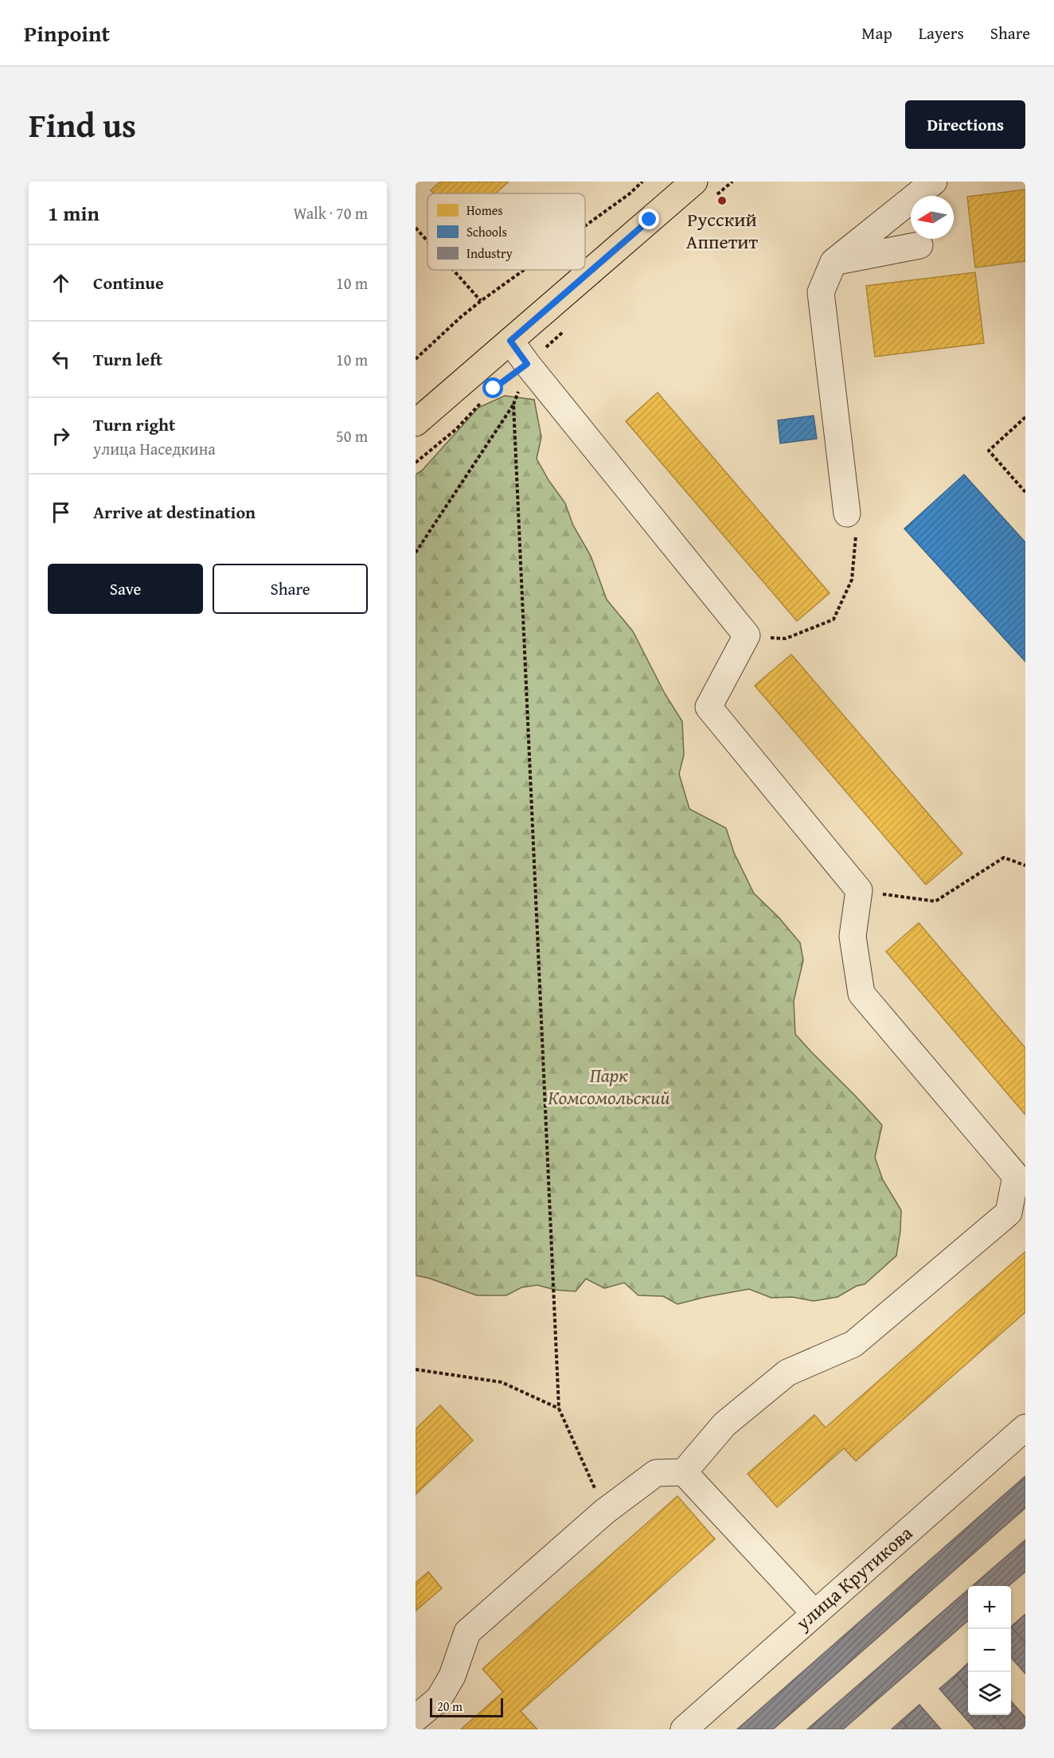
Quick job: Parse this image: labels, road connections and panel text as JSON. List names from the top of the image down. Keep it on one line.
{"streets":{"street":["улица Крутикова"]},"parks":["Парк Комсомольский"],"places":["Русский Аппетит"],"legend":["Homes","Schools","Industry"],"scale_bar":"20 m","north":"left","page":{"header":"Pinpoint","nav":["Map","Layers","Share"],"title":"Find us","buttons":["Directions",["Save","Share"]],"heading":["1 min","Walk · 70 m"],"list":[["Continue","10 m"],["Turn left","10 m"],["Turn right","улица Наседкина","50 m"],"Arrive at destination"],"map_buttons":["+","−"],"scale":"20 m"}}
